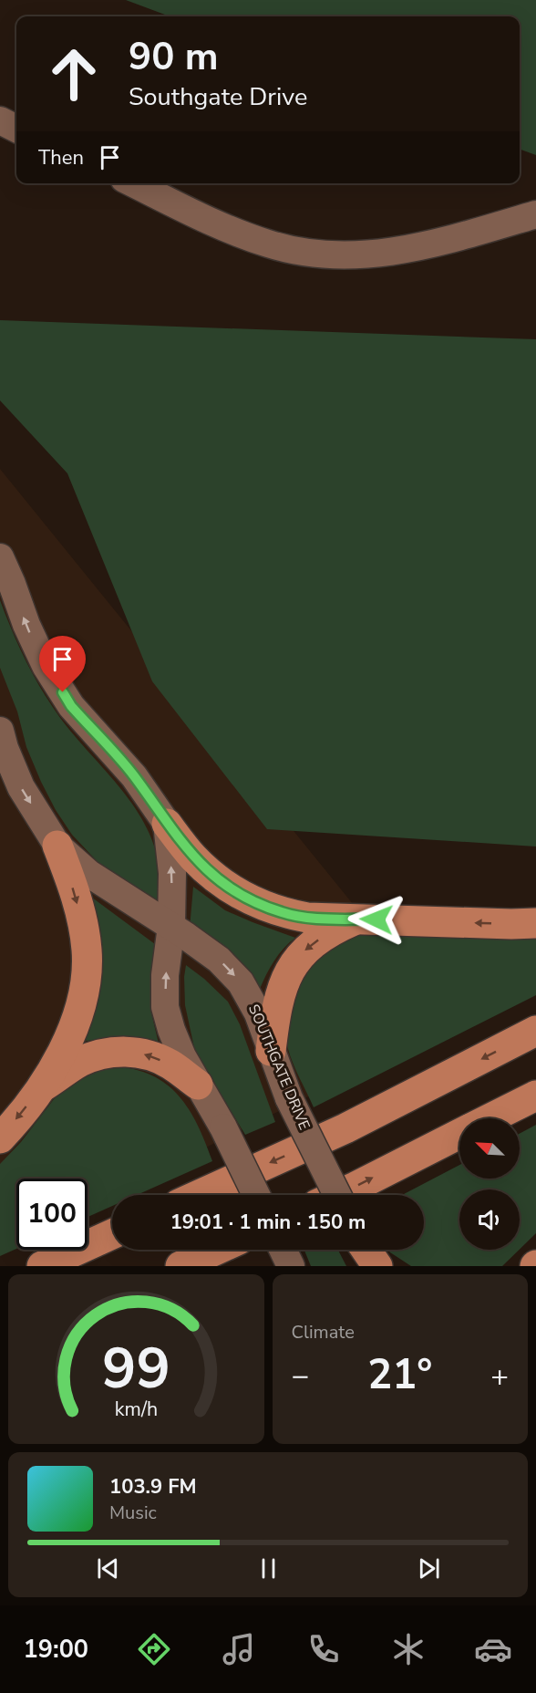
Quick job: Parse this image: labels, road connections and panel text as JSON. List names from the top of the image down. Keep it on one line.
{"streets":{"main road":["SOUTHGATE DRIVE"]},"north":"top left","page":{"turn":["90 m","Southgate Drive"],"then":"Then","limit":"100","trip":"19:01 · 1 min · 150 m","tile":"Climate","heat":["−","21°","+"],"song":["103.9 FM","Music"],"tabs":"19:00","gauge":["99","km/h"]}}
